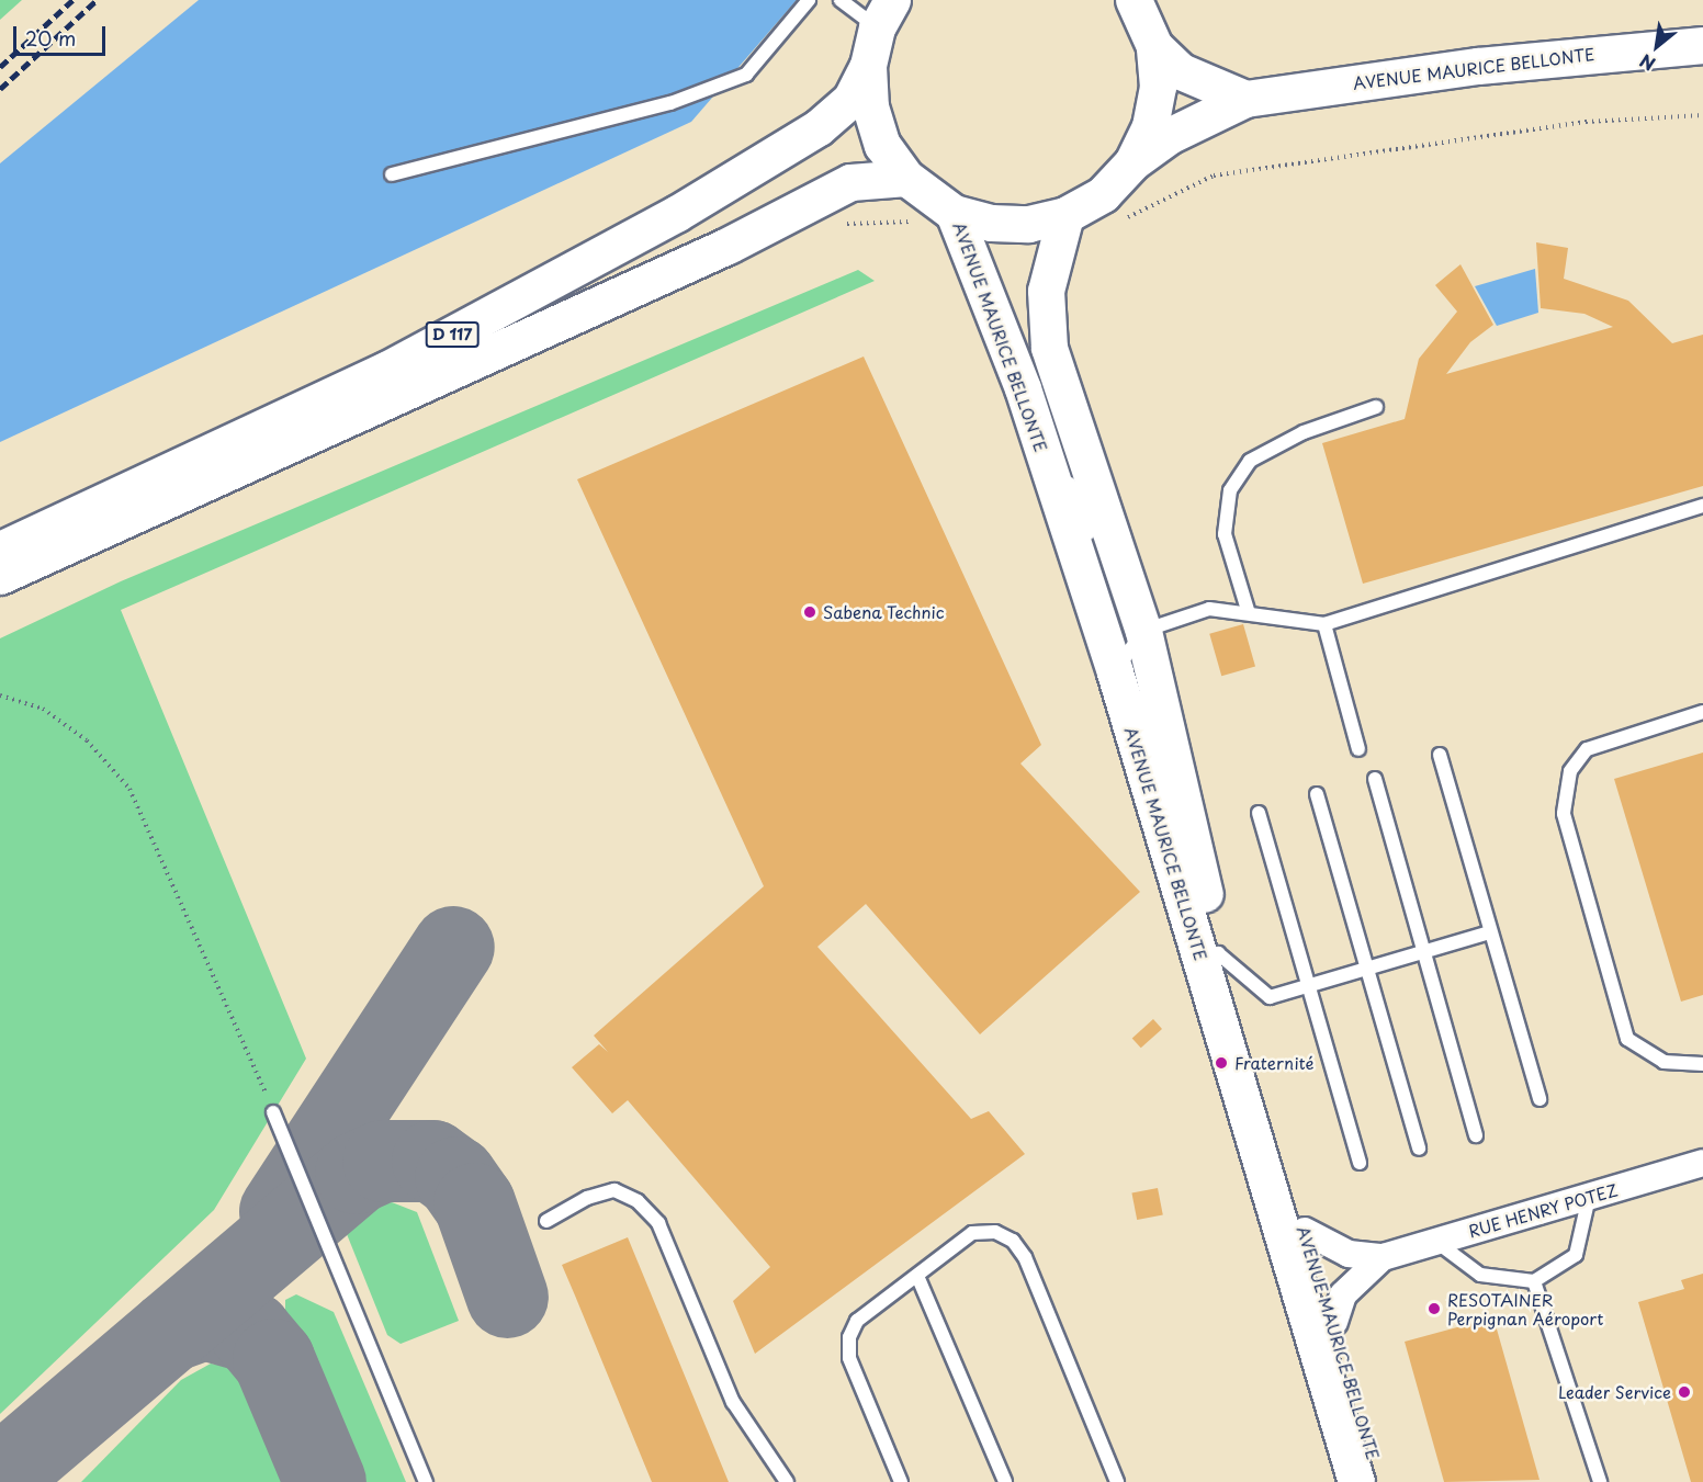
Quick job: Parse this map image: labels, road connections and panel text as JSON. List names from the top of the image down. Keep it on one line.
{"streets":{"main road":["AVENUE MAURICE BELLONTE","D 117"],"street":["RUE HENRY POTEZ"]},"places":["Sabena Technic","Fraternité","RESOTAINER Perpignan Aéroport","Leader Service"],"scale_bar":"20 m","north":"bottom left"}
